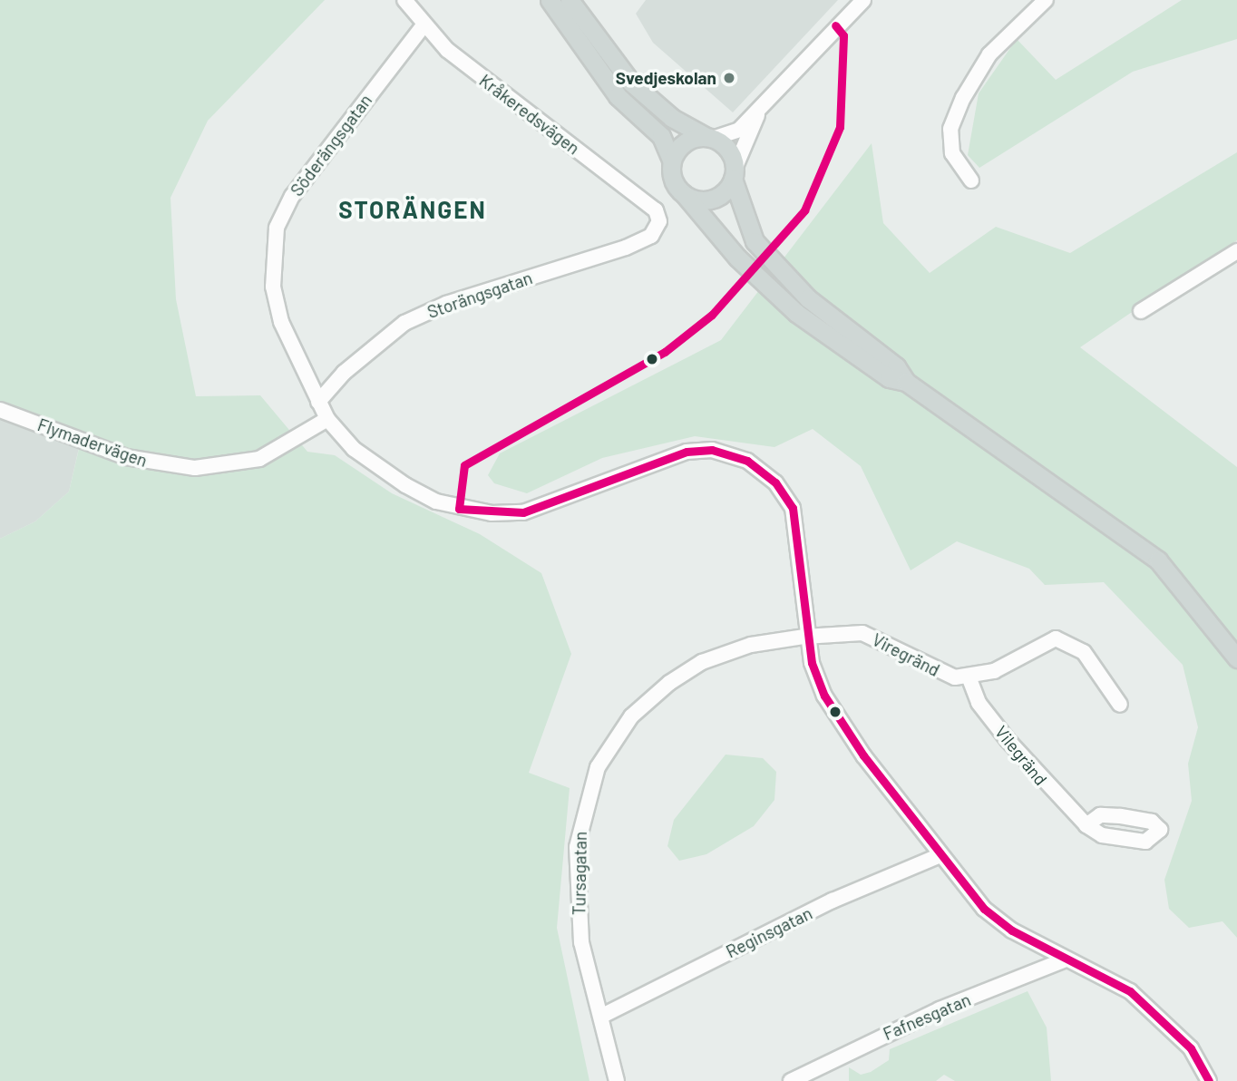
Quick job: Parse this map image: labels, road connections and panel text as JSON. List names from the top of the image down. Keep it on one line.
{"streets":{"street":["Kråkeredsvägen","Söderängsgatan","Storängsgatan","Flymadervägen","Viregränd","Vilegränd","Tursagatan","Reginsgatan","Fafnesgatan"]},"crossings":[["Kråkeredsvägen","Söderängsgatan"],["Kråkeredsvägen","Storängsgatan"],["Söderängsgatan","Storängsgatan"],["Söderängsgatan","Flymadervägen"],["Söderängsgatan","Viregränd"],["Söderängsgatan","Tursagatan"],["Söderängsgatan","Reginsgatan"],["Söderängsgatan","Fafnesgatan"],["Viregränd","Vilegränd"],["Viregränd","Tursagatan"],["Tursagatan","Reginsgatan"]],"districts":["STORÄNGEN"],"places":["Svedjeskolan"]}
